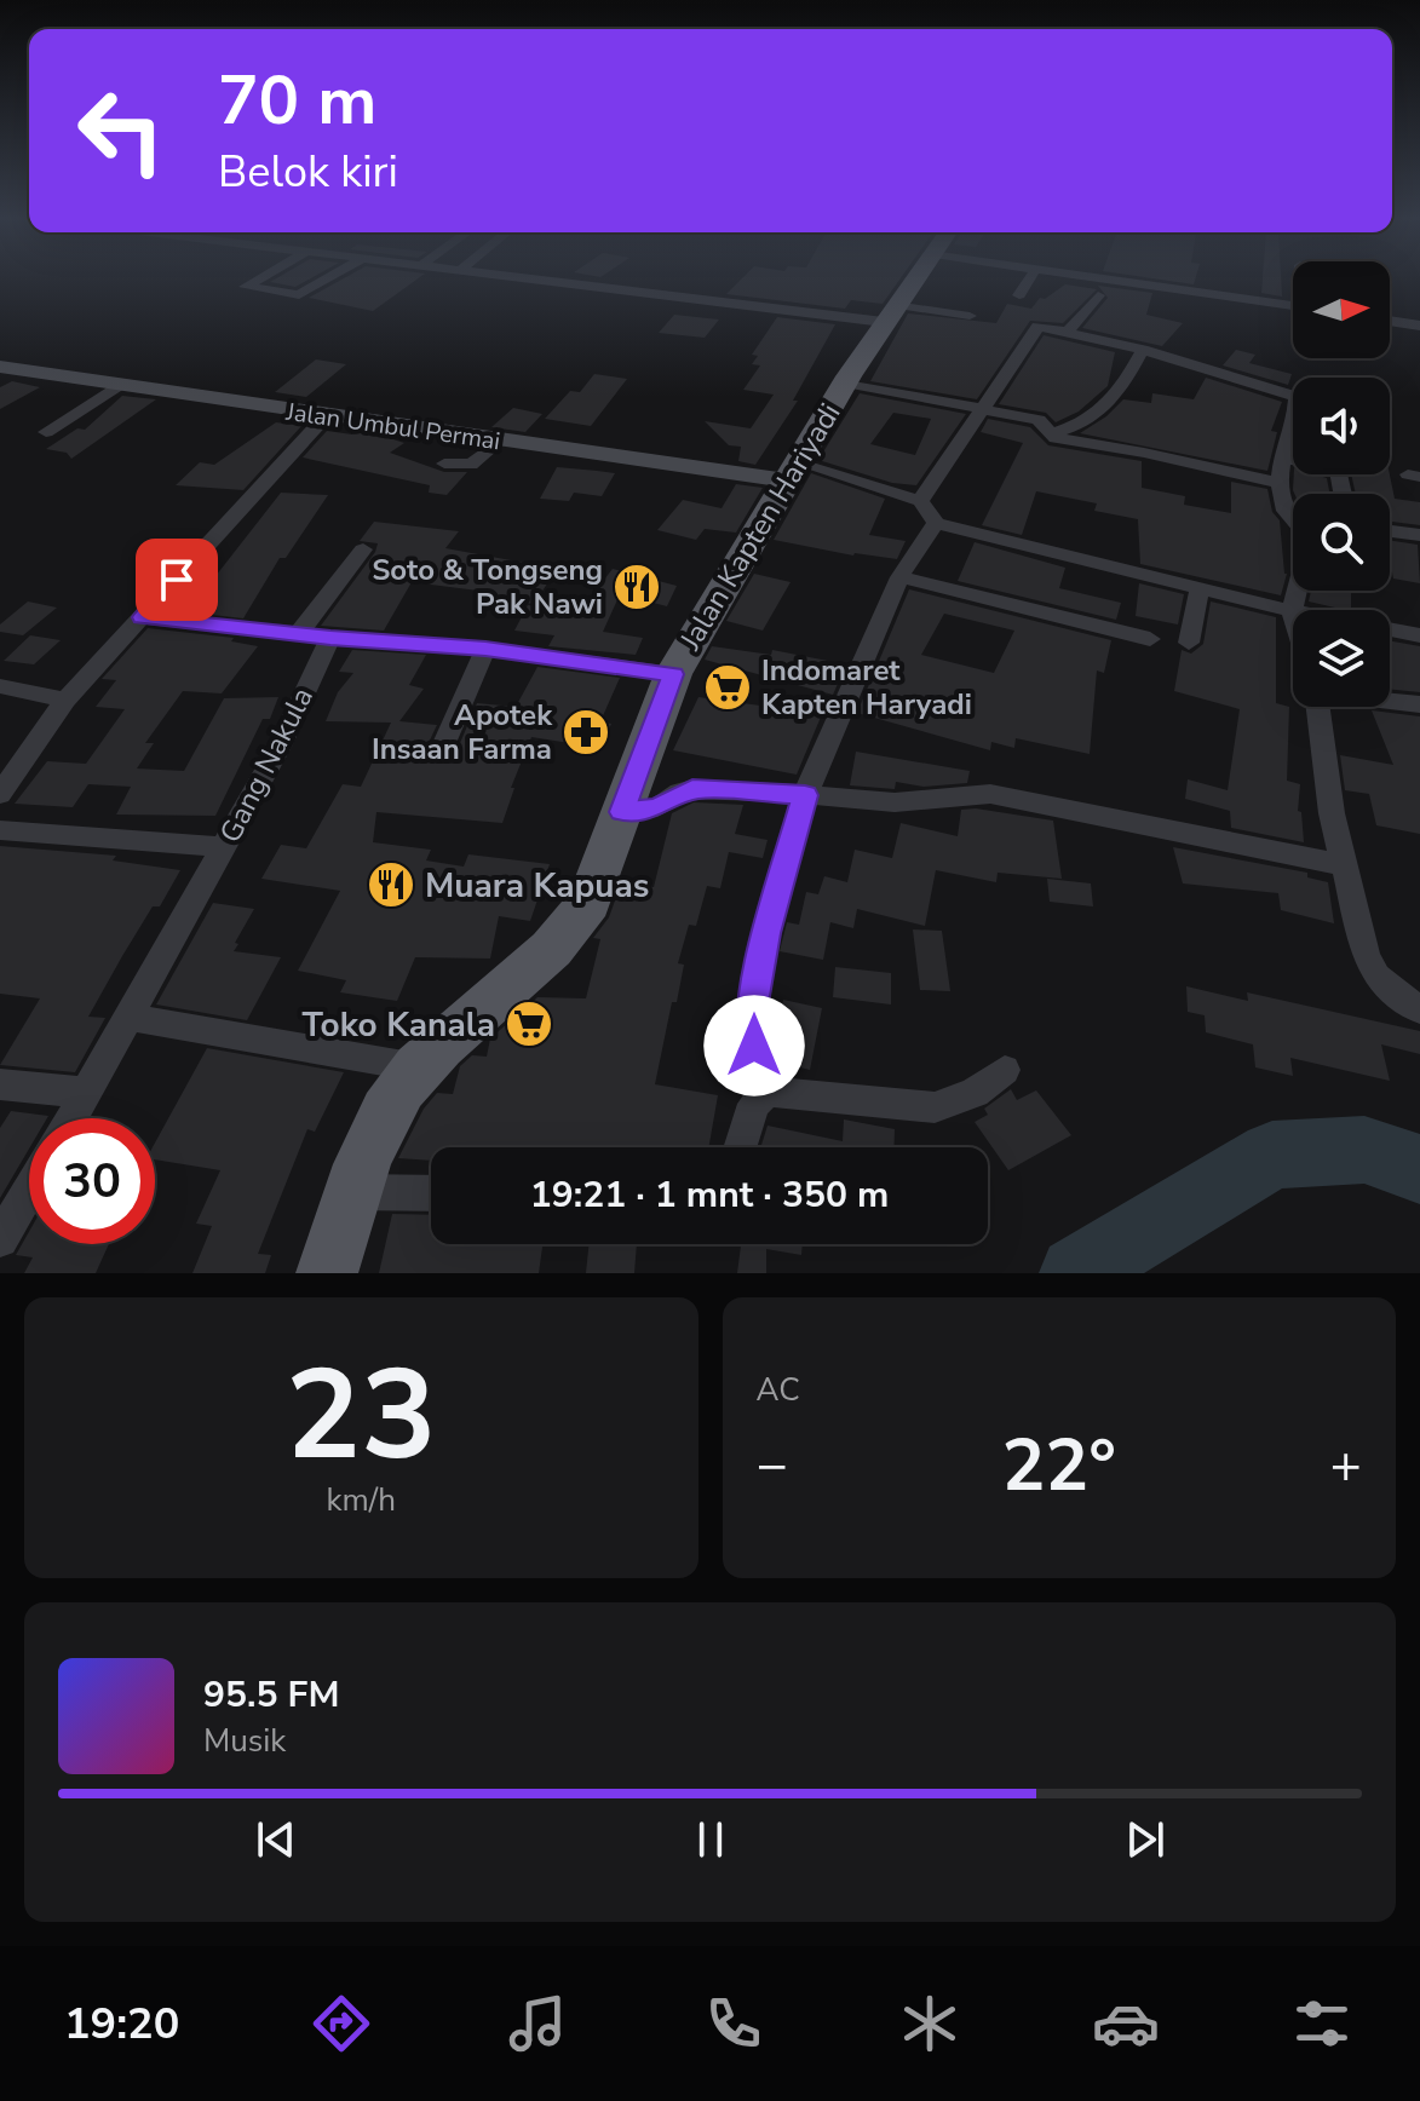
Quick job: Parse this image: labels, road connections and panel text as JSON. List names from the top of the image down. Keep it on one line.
{"streets":{"main road":["Jalan Umbul Permai","Jalan Kapten Hariyadi"],"street":["Gang Nakula"]},"crossings":[["Jalan Umbul Permai","Jalan Kapten Hariyadi"]],"places":{"restaurant":["Soto & Tongseng Pak Nawi","Muara Kapuas"],"supermarket":["Indomaret Kapten Haryadi","Toko Kanala"],"pharmacy":["Apotek Insaan Farma"]},"north":"right","page":{"turn":["70 m","Belok kiri"],"limit":"30","trip":"19:21 · 1 mnt · 350 m","tile":[["23","km/h"],"AC"],"heat":["−","22°","+"],"song":["95.5 FM","Musik"],"tabs":"19:20"}}
